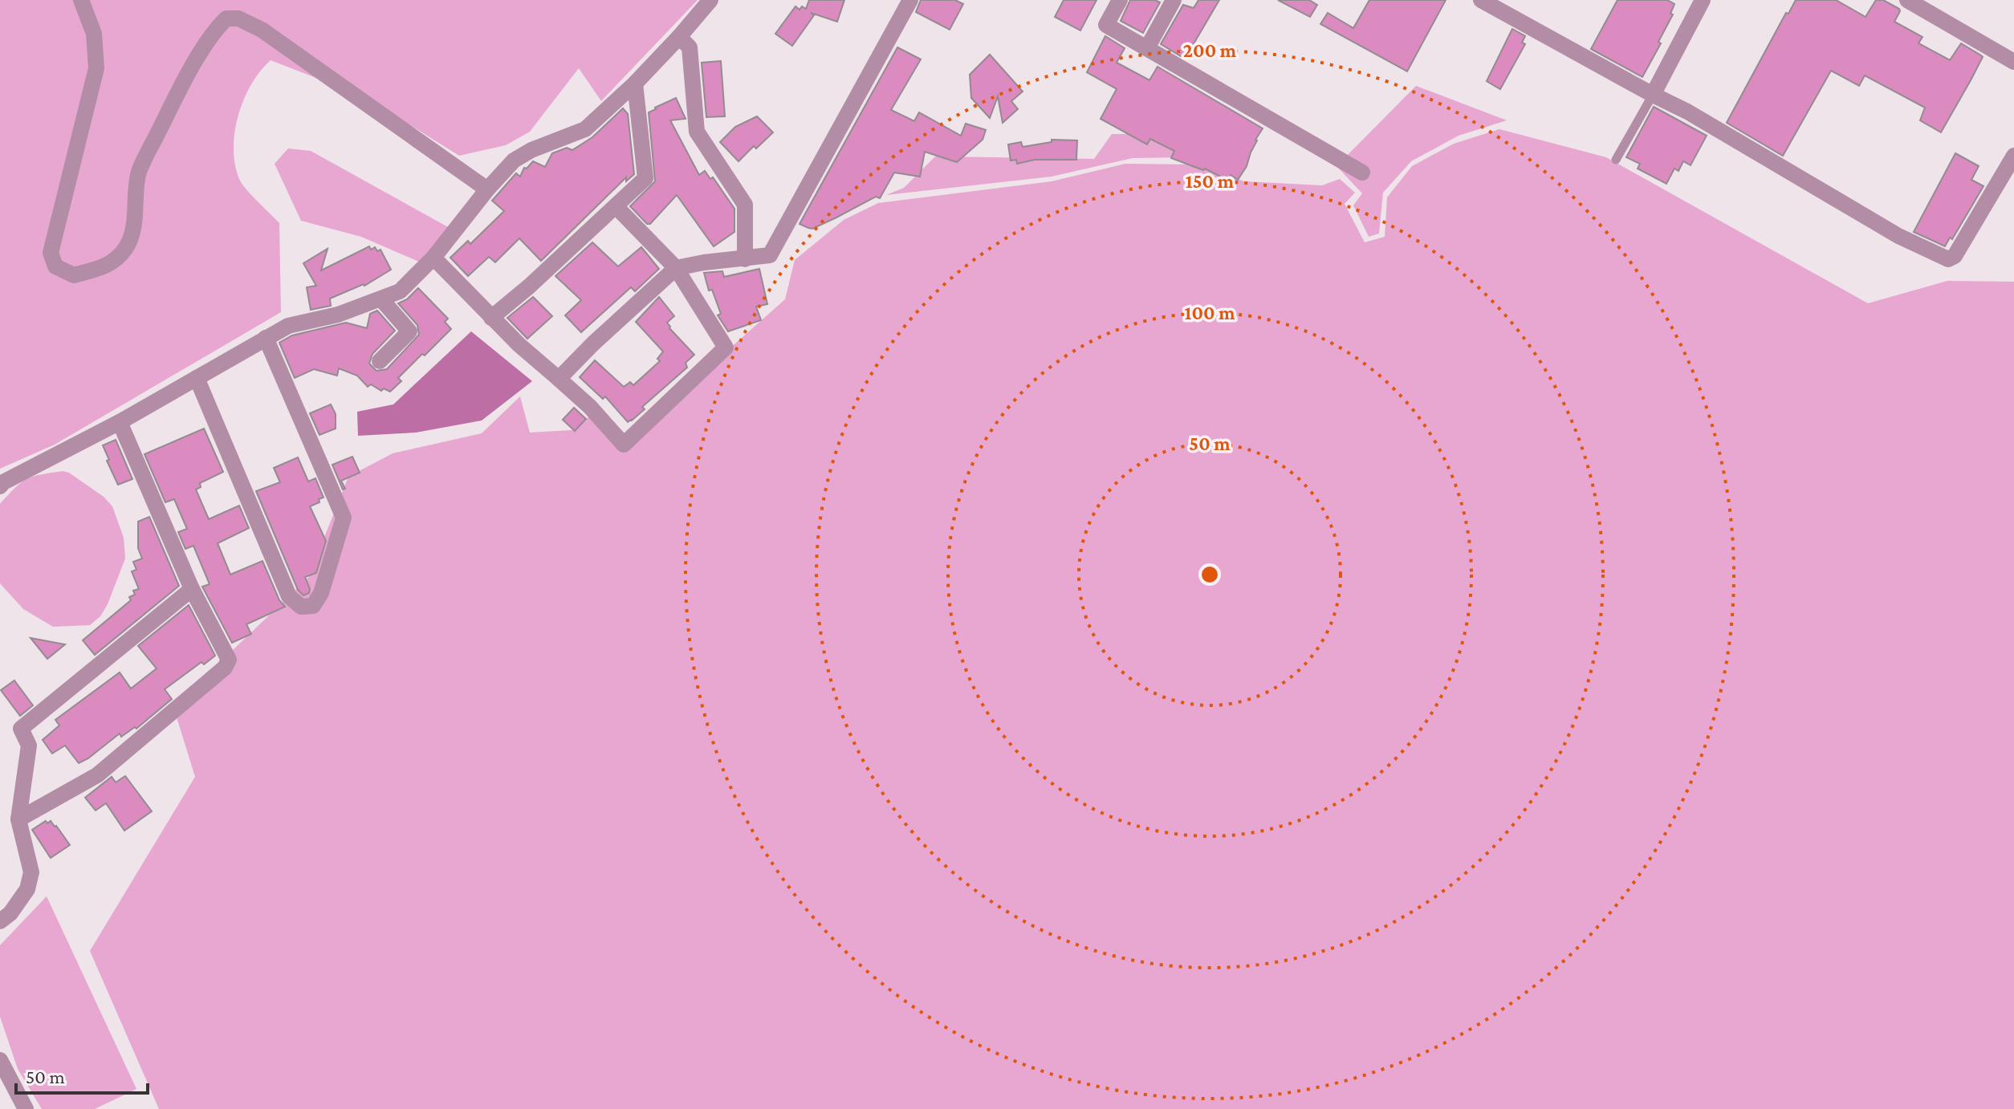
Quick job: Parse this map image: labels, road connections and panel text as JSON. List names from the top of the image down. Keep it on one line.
{"scale_bar":"50 m","rings":["200 m","150 m","100 m","50 m"]}
